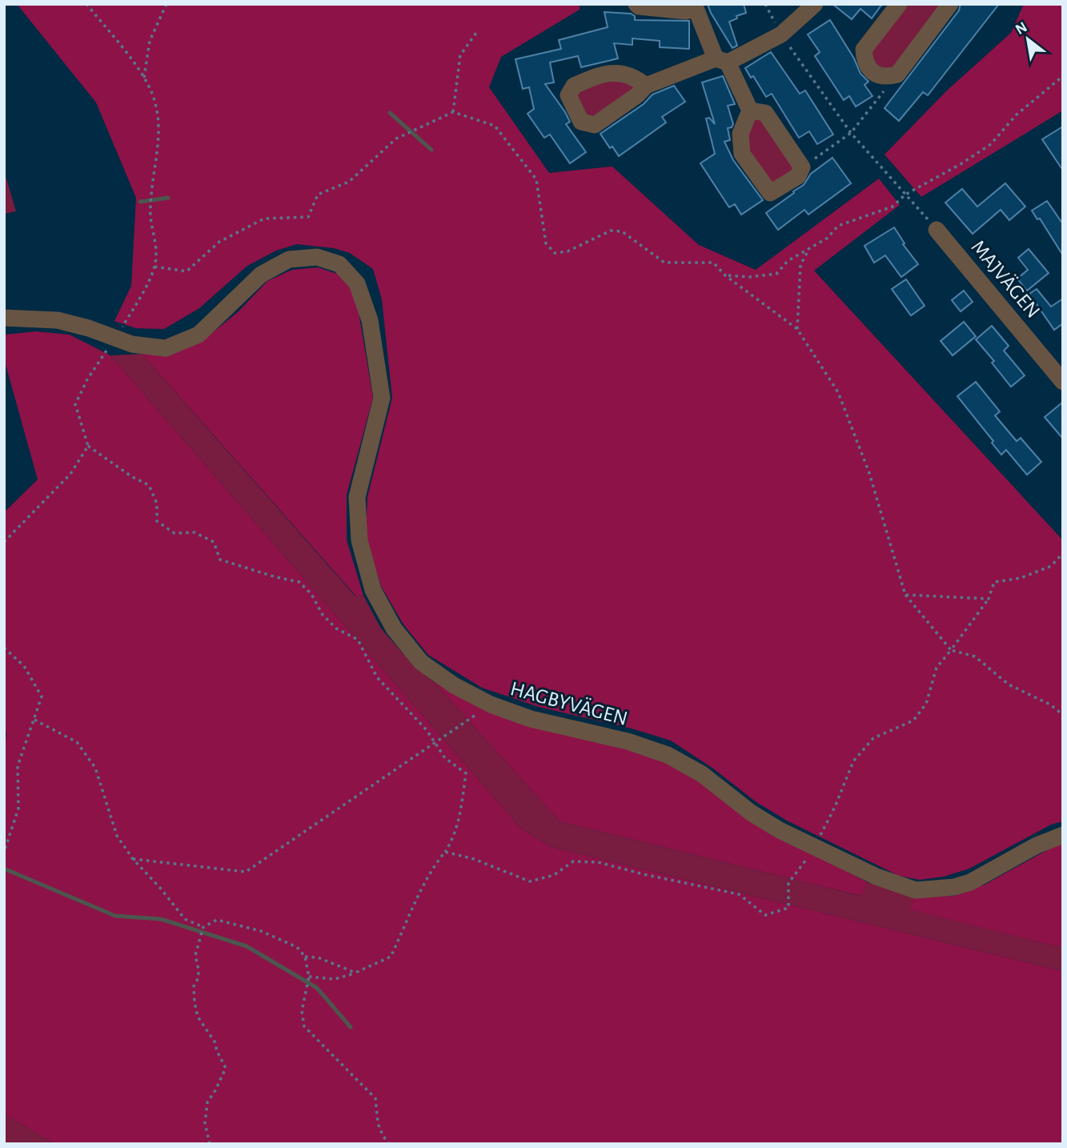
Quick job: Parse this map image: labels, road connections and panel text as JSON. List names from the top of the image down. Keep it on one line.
{"streets":{"street":["MAJVÄGEN","HAGBYVÄGEN"]},"north":"top left"}
